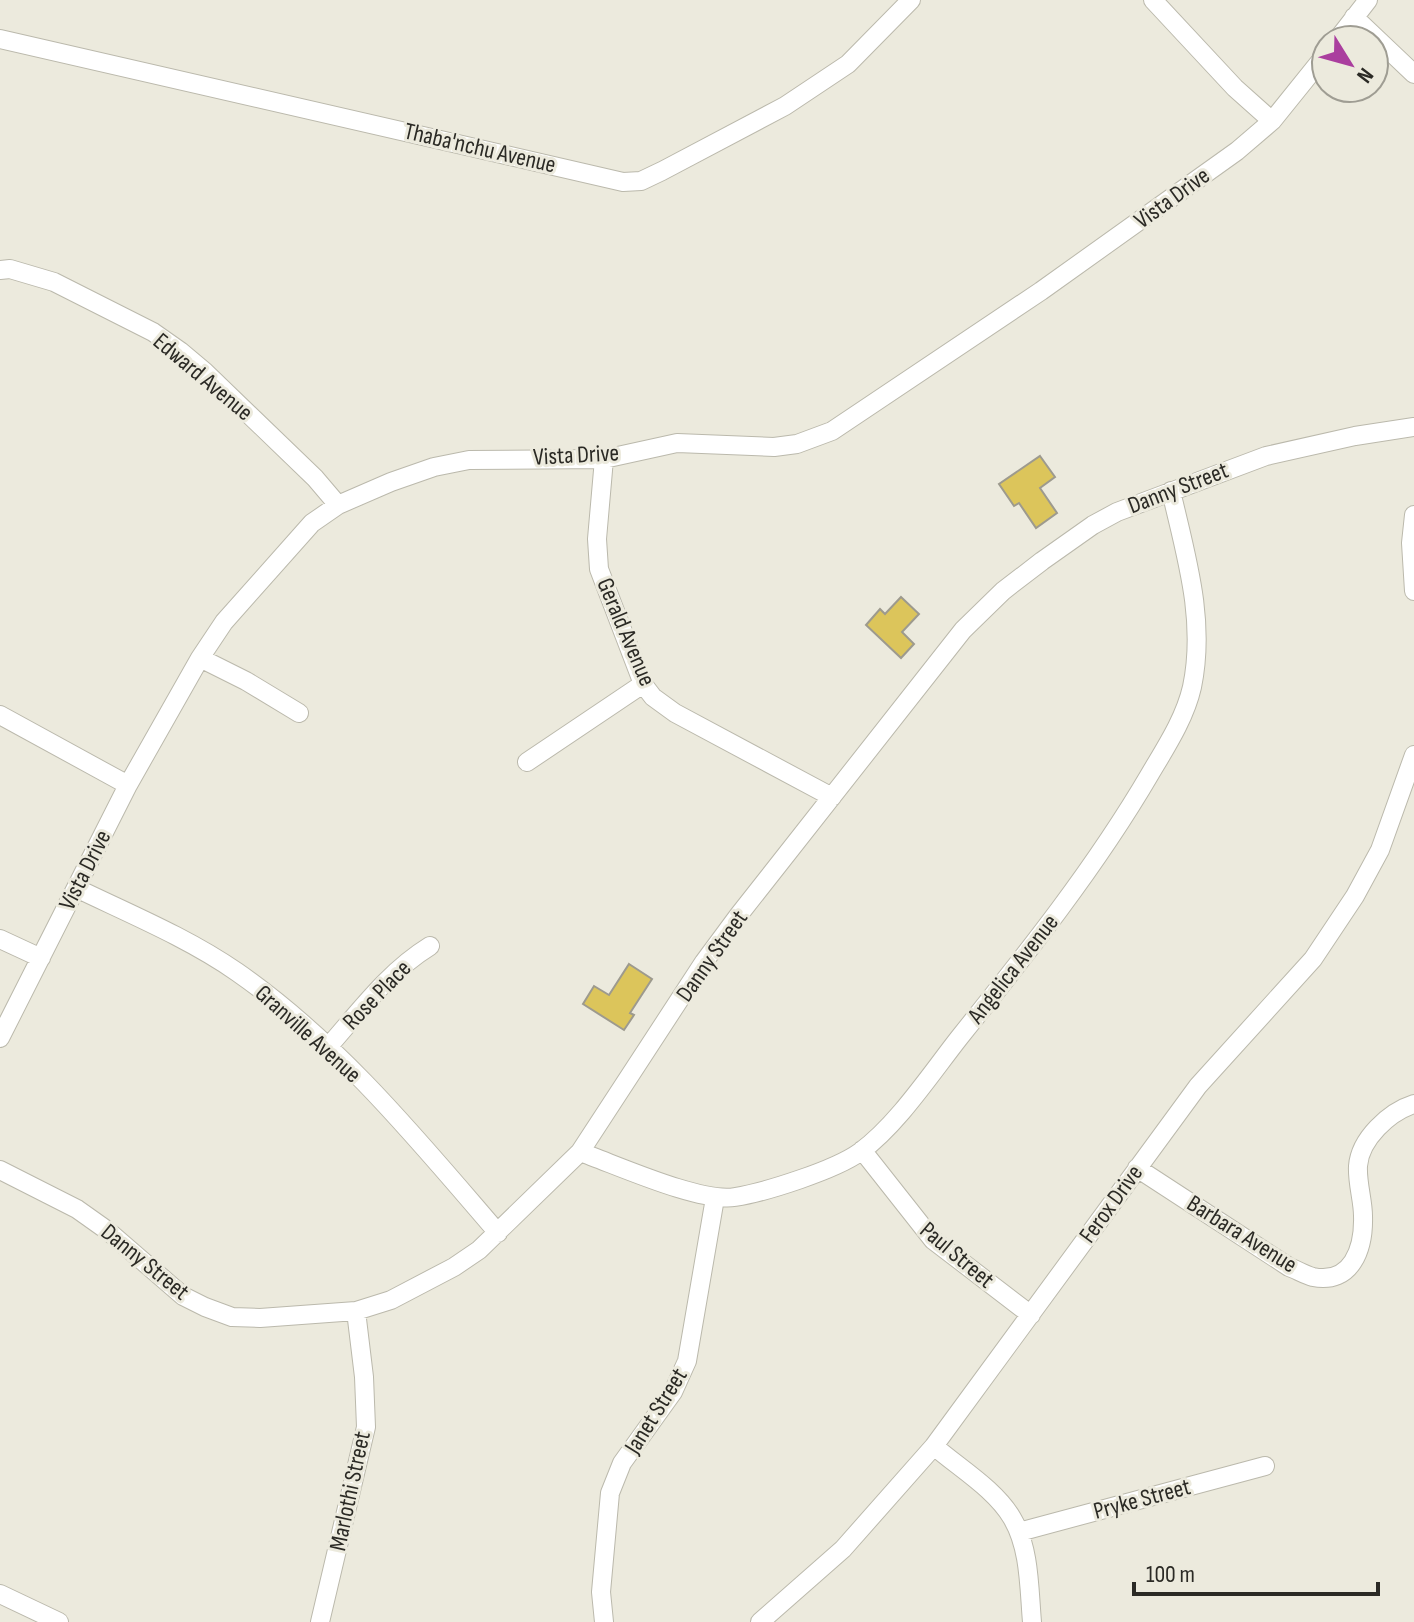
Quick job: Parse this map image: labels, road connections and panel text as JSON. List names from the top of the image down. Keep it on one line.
{"streets":{"street":["Thaba'nchu Avenue","Vista Drive","Edward Avenue","Danny Street","Gerald Avenue","Angelica Avenue","Rose Place","Granville Avenue","Ferox Drive","Barbara Avenue","Paul Street","Janet Street","Marlothi Street","Pryke Street"]},"crossings":[["Vista Drive","Edward Avenue"],["Vista Drive","Gerald Avenue"],["Vista Drive","Granville Avenue"],["Danny Street","Gerald Avenue"],["Danny Street","Angelica Avenue"],["Danny Street","Granville Avenue"],["Danny Street","Marlothi Street"],["Angelica Avenue","Paul Street"],["Angelica Avenue","Janet Street"],["Rose Place","Granville Avenue"],["Ferox Drive","Barbara Avenue"],["Ferox Drive","Paul Street"]],"scale_bar":"100 m","north":"bottom right"}
